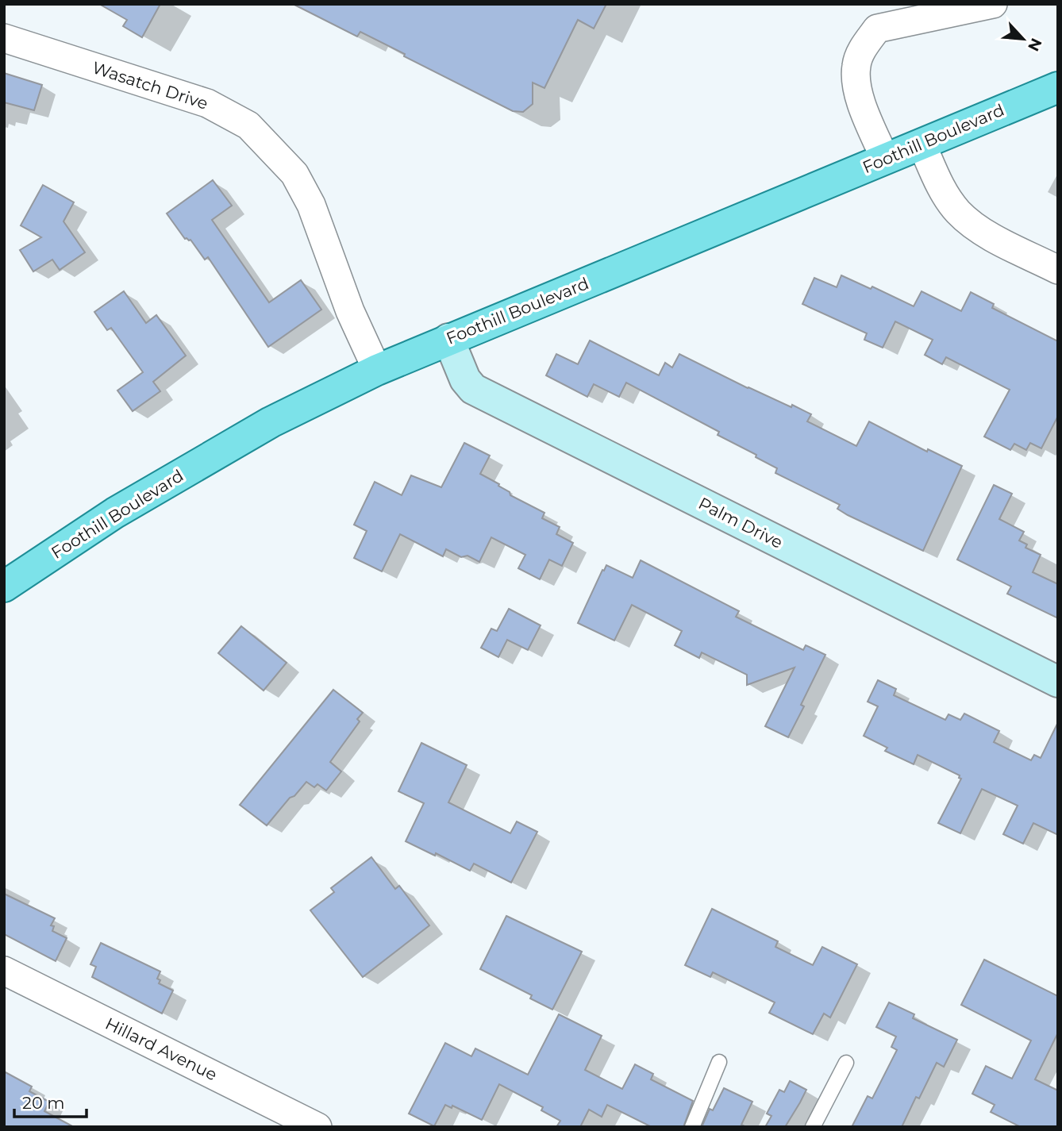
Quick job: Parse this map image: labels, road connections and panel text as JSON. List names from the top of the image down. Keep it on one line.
{"streets":{"main road":["Foothill Boulevard"],"street":["Wasatch Drive","Palm Drive","Hillard Avenue"]},"crossings":[["Wasatch Drive","Foothill Boulevard"],["Foothill Boulevard","Palm Drive"]],"scale_bar":"20 m","north":"bottom right"}
